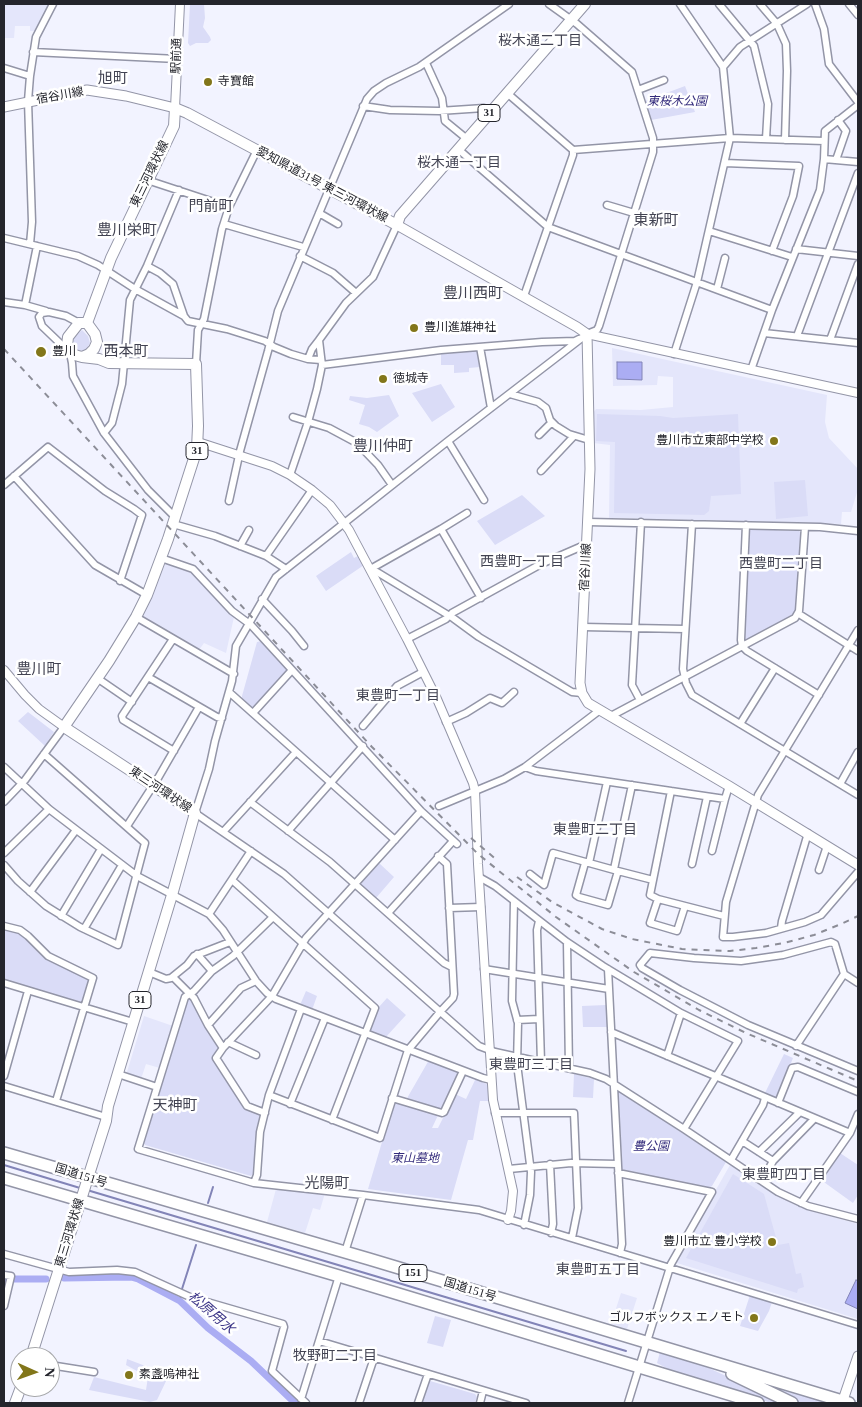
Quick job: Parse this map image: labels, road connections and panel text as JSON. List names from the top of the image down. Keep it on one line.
{"streets":{"highway":["国道151号","151"],"main road":["宿谷川線","31","東三河環状線","愛知県道31号 東三河環状線"],"street":["駅前通"]},"crossings":[["駅前通","宿谷川線"],["駅前通","東三河環状線"],["駅前通","愛知県道31号 東三河環状線"],["宿谷川線","東三河環状線"],["宿谷川線","愛知県道31号 東三河環状線"],["31","東三河環状線"],["東三河環状線","愛知県道31号 東三河環状線"],["東三河環状線","国道151号"]],"districts":["桜木通二丁目","旭町","桜木通一丁目","門前町","東新町","豊川栄町","豊川西町","西本町","豊川仲町","西豊町一丁目","西豊町二丁目","豊川町","東豊町一丁目","東豊町二丁目","東豊町三丁目","天神町","東豊町四丁目","光陽町","東豊町五丁目","牧野町二丁目"],"water":["松原用水"],"parks":["東桜木公園","豊公園","東山墓地"],"places":["寺寶館","豊川進雄神社","豊川","徳城寺","豊川市立東部中学校","豊川市立 豊小学校","ゴルフボックス エノモト","素盞嗚神社"],"north":"right"}
